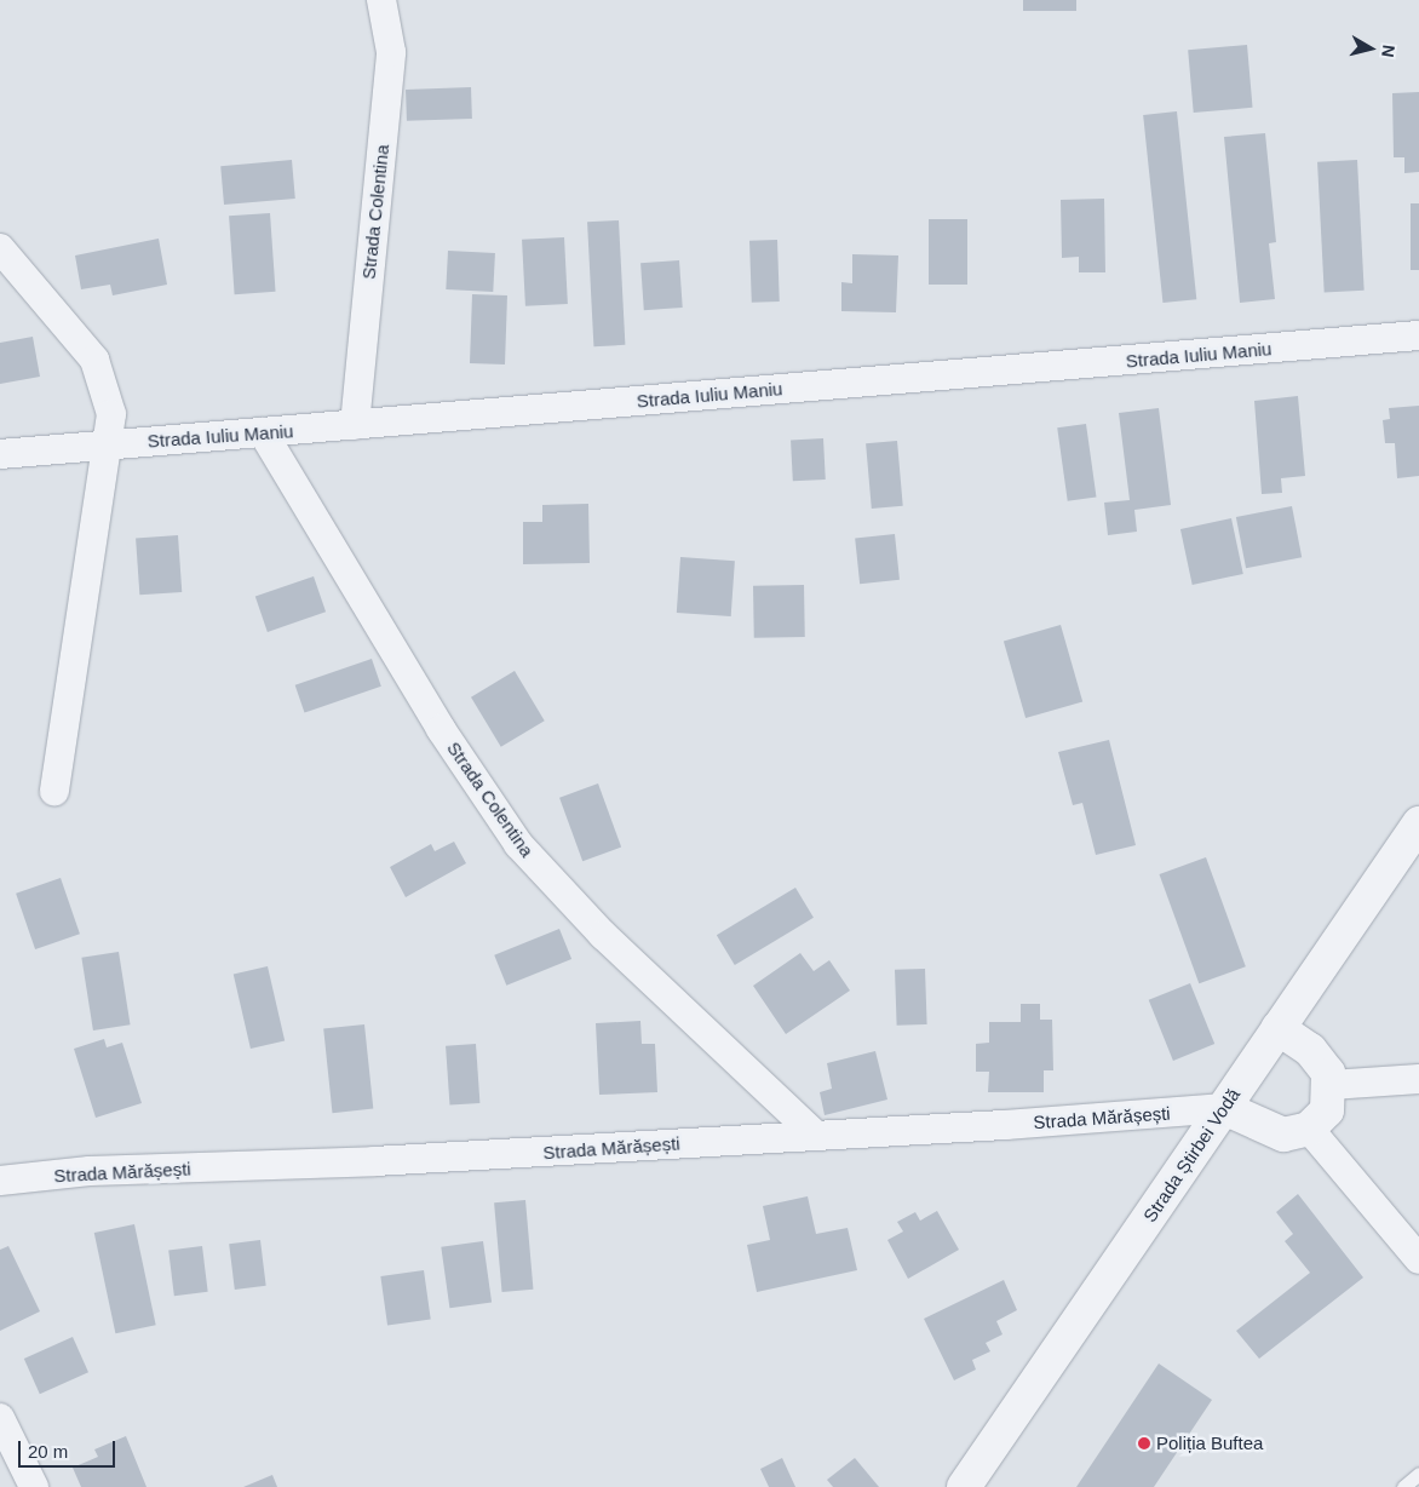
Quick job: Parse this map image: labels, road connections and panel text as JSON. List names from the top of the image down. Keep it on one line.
{"streets":{"street":["Strada Colentina","Strada Iuliu Maniu","Strada Mărășești","Strada Știrbei Vodă"]},"crossings":[["Strada Colentina","Strada Iuliu Maniu"],["Strada Colentina","Strada Mărășești"],["Strada Mărășești","Strada Știrbei Vodă"]],"places":["Poliția Buftea"],"scale_bar":"20 m","north":"right"}
